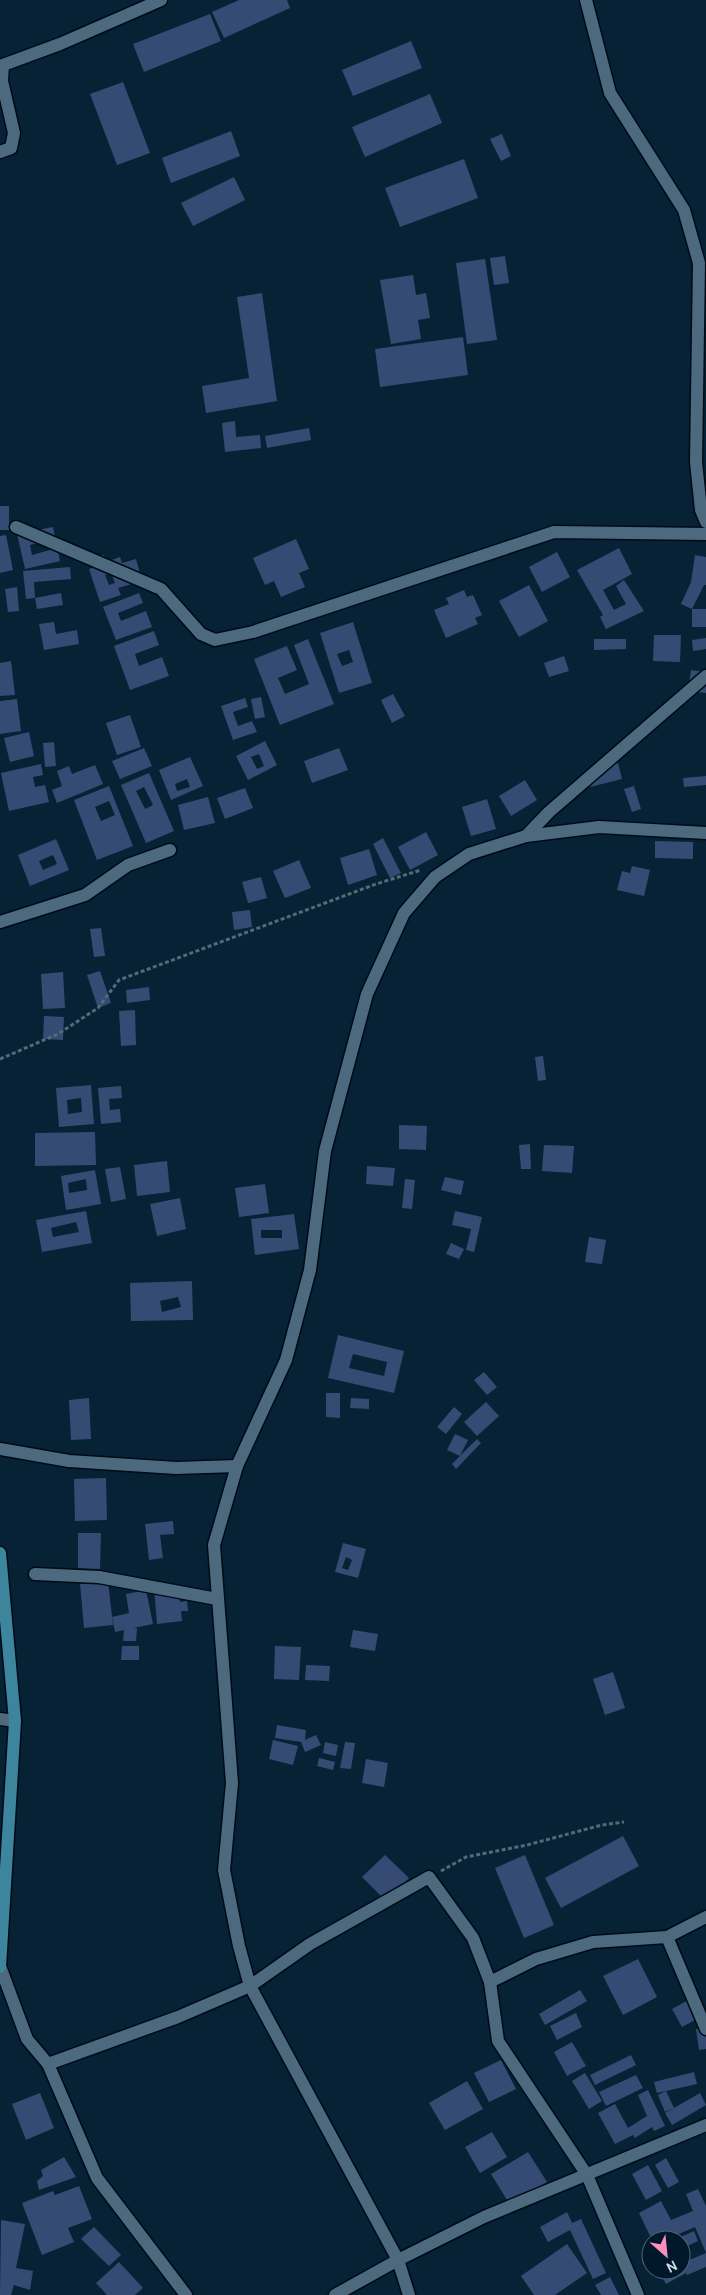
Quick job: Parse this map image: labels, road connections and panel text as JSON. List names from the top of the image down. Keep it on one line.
{"north":"bottom right"}
